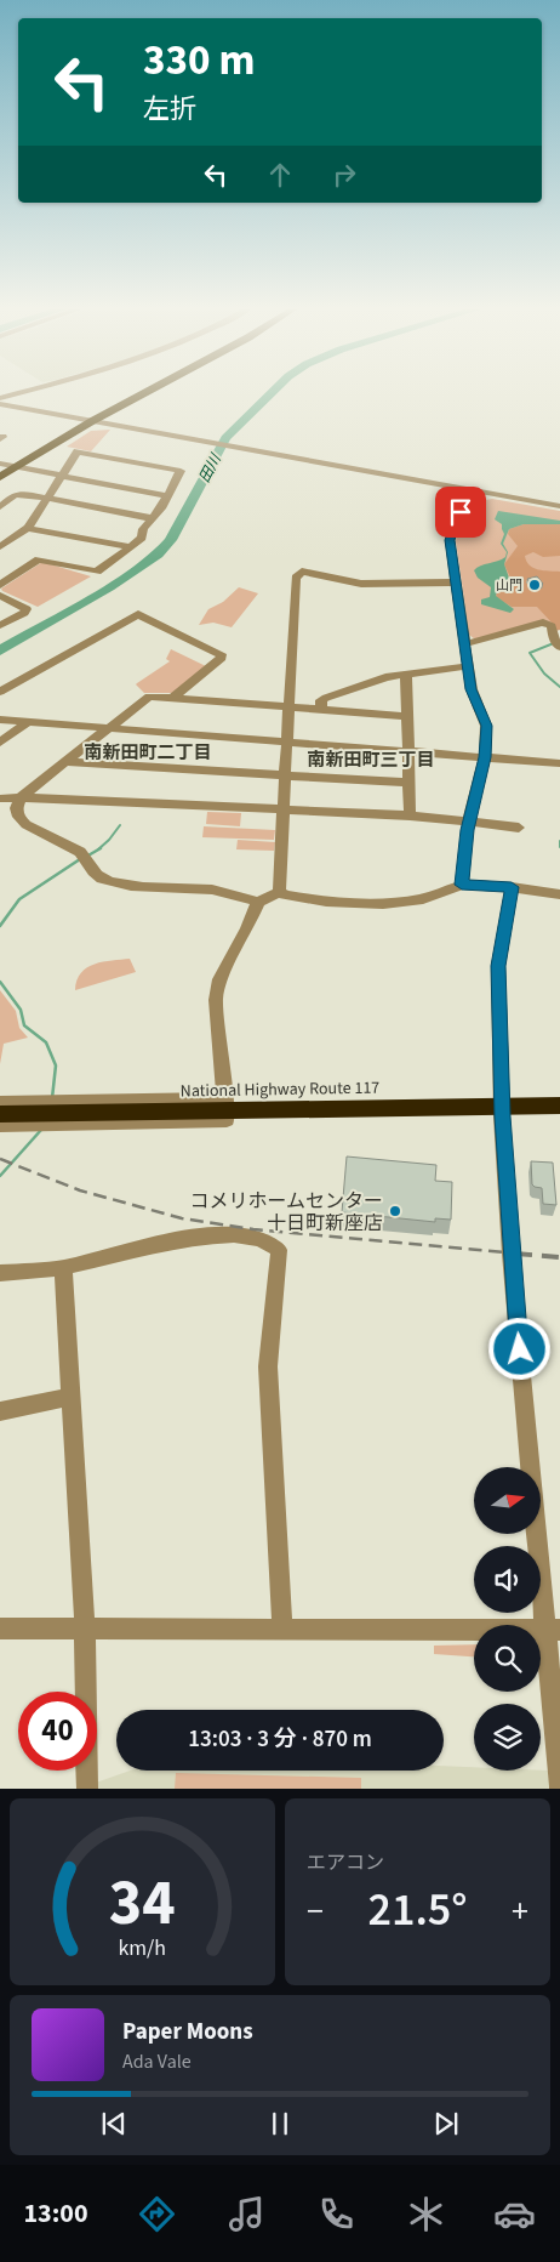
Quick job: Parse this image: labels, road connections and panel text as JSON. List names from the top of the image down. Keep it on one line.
{"streets":{"highway":["National Highway Route 117"]},"districts":["南新田町二丁目","南新田町三丁目"],"water":["田川"],"places":["山門","コメリホームセンター 十日町新座店"],"north":"right","page":{"turn":["330 m","左折"],"limit":"40","trip":"13:03 · 3 分 · 870 m","tile":"エアコン","heat":["−","21.5°","+"],"song":["Paper Moons","Ada Vale"],"tabs":"13:00","gauge":["34","km/h"]}}
